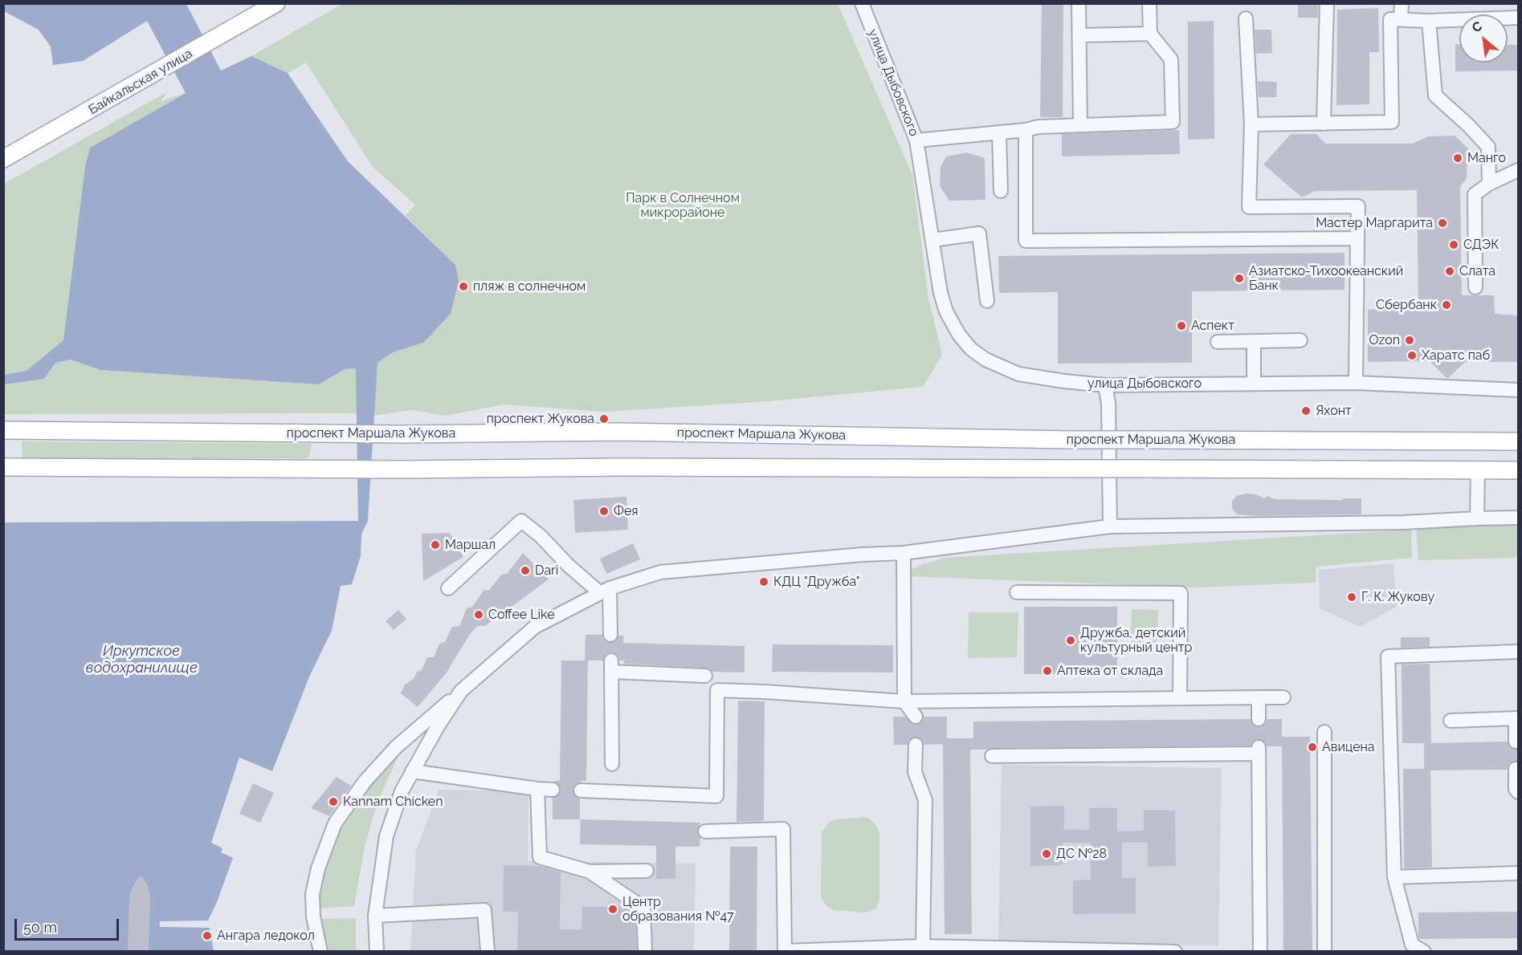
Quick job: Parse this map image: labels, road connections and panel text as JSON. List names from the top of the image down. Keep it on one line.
{"streets":{"main road":["Байкальская улица","проспект Маршала Жукова"],"street":["улица Дыбовского"]},"water":["Иркутское водохранилище"],"parks":["Парк в Солнечном микрорайоне"],"places":["Манго","Мастер Маргарита","СДЭК","Слата","Азиатско-Тихоокеанский Банк","пляж в солнечном","Сбербанк","Аспект","Ozon","Харатс паб","Яхонт","проспект Жукова","Фея","Маршал","Dari","КДЦ \"Дружба\"","Г. К. Жукову","Coffee Like","Дружба, детский культурный центр","Аптека от склада","Авицена","Kannam Chicken","ДС №28","Центр образования №47","Ангара ледокол"],"scale_bar":"50 m","north":"top left"}
